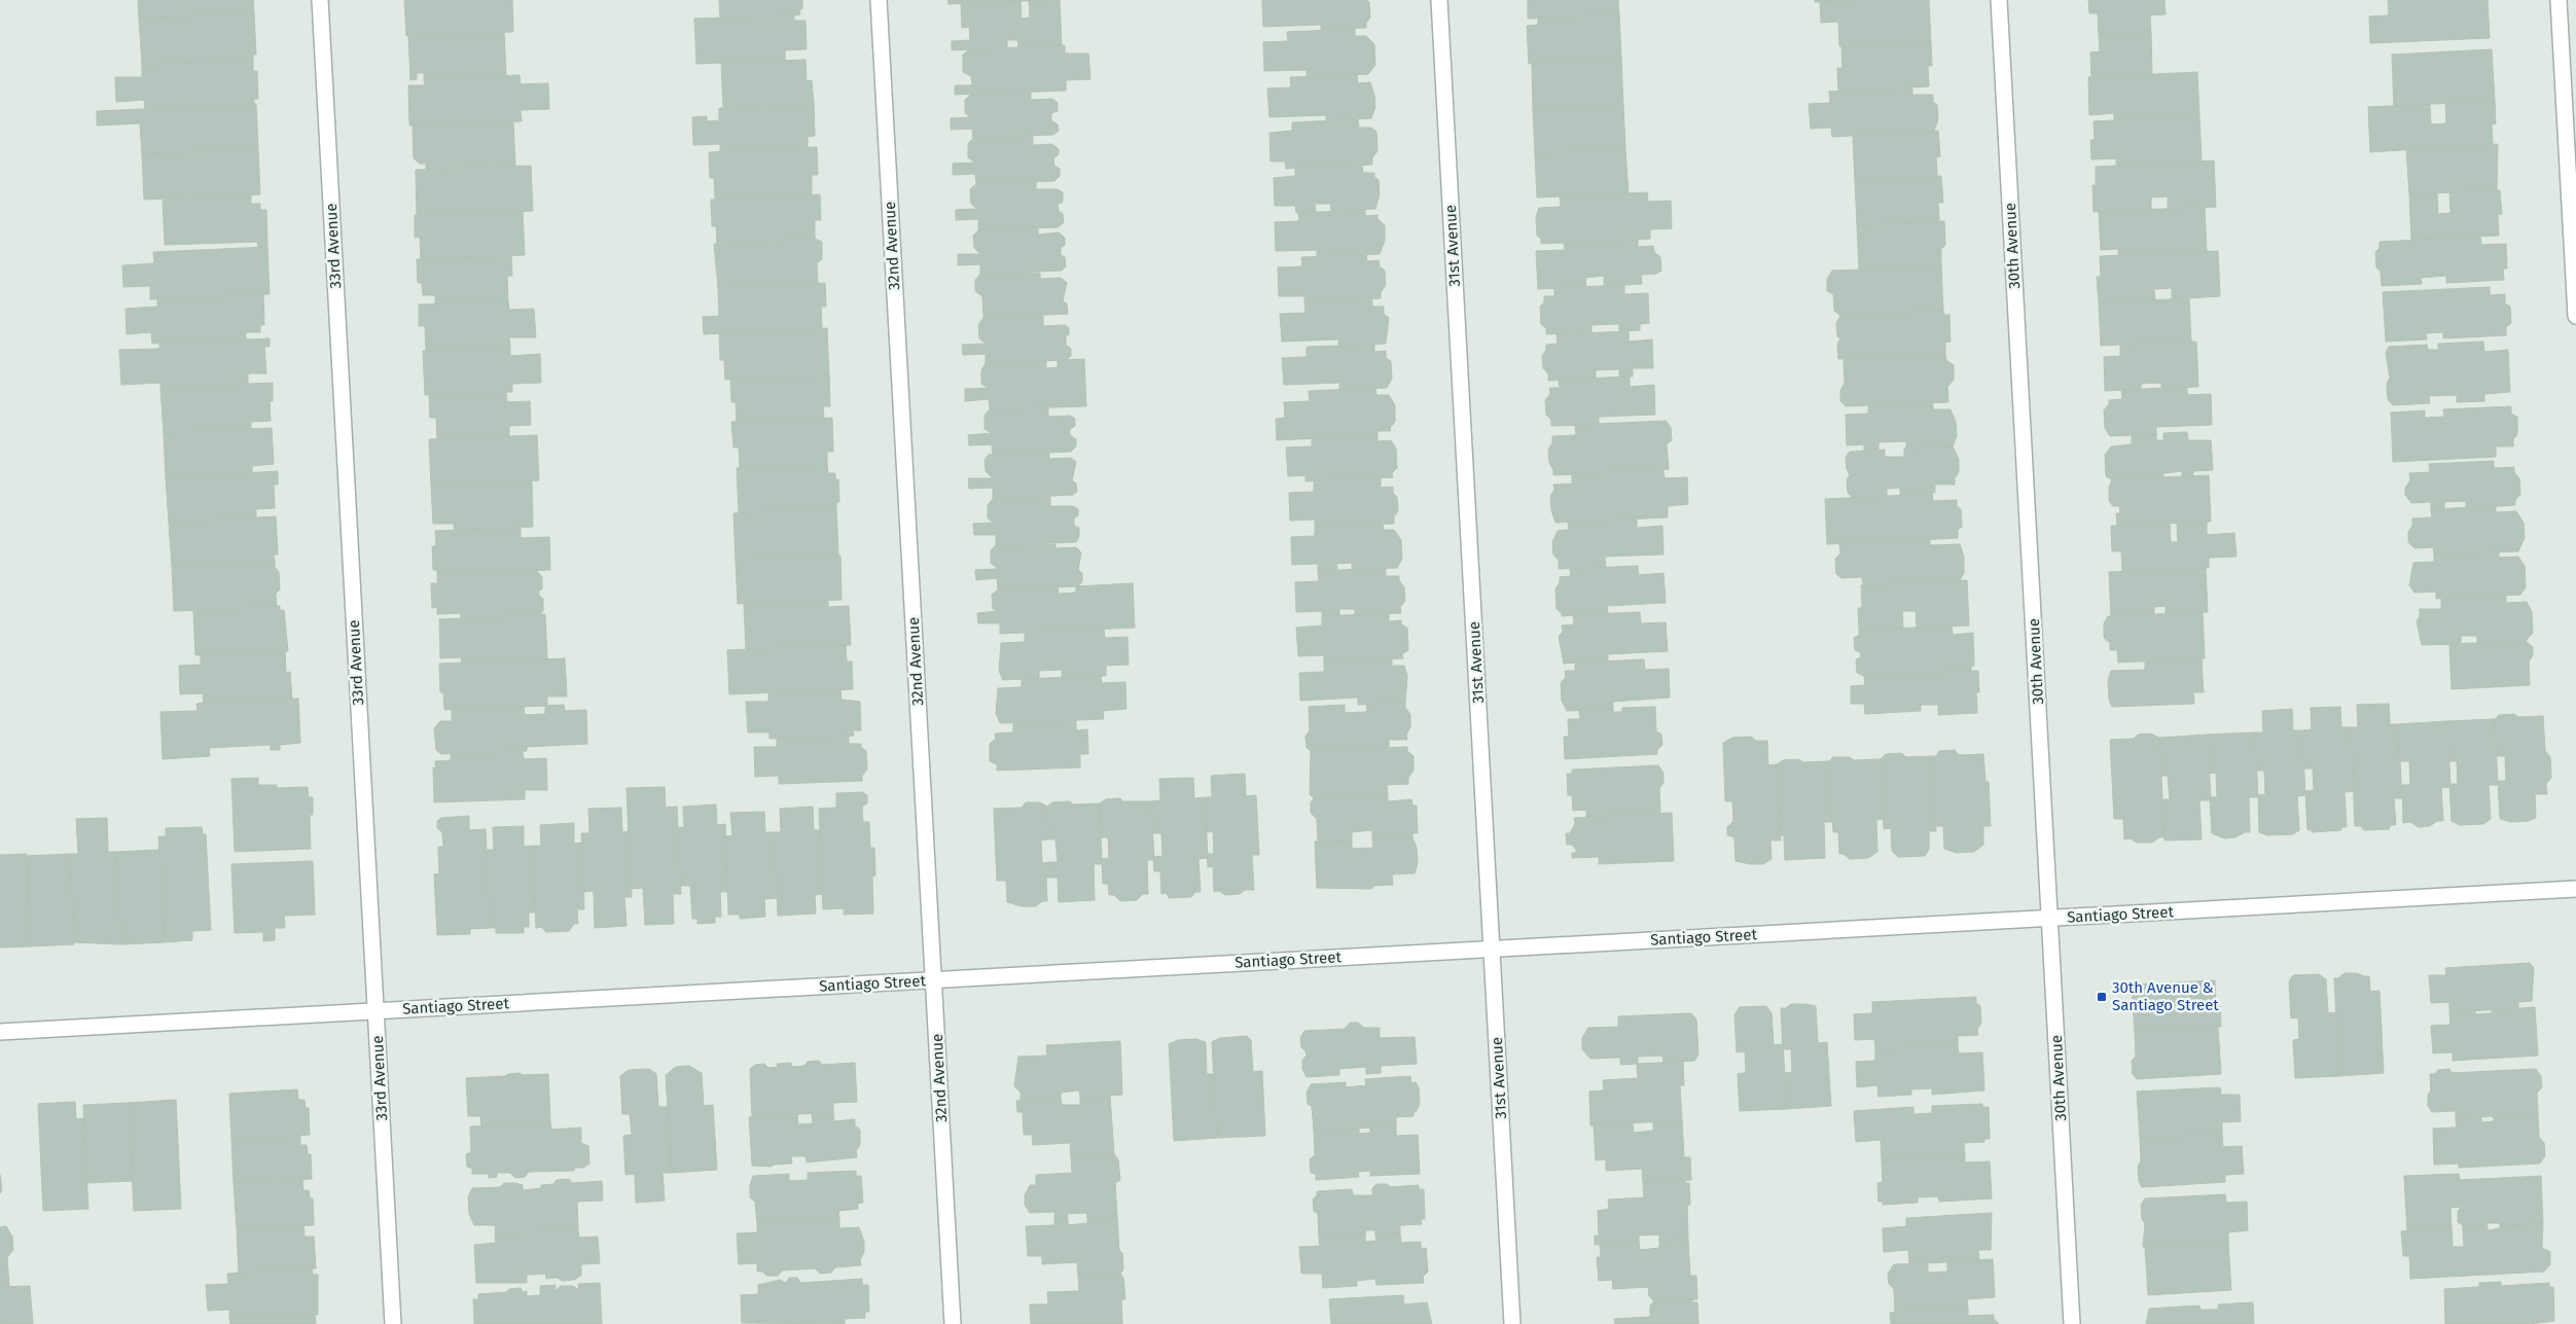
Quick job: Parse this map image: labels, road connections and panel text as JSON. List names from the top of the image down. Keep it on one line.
{"streets":{"street":["33rd Avenue","32nd Avenue","31st Avenue","30th Avenue","Santiago Street"]},"crossings":[["33rd Avenue","Santiago Street"],["32nd Avenue","Santiago Street"],["31st Avenue","Santiago Street"],["30th Avenue","Santiago Street"]],"places":{"transit":["30th Avenue & Santiago Street"]}}
